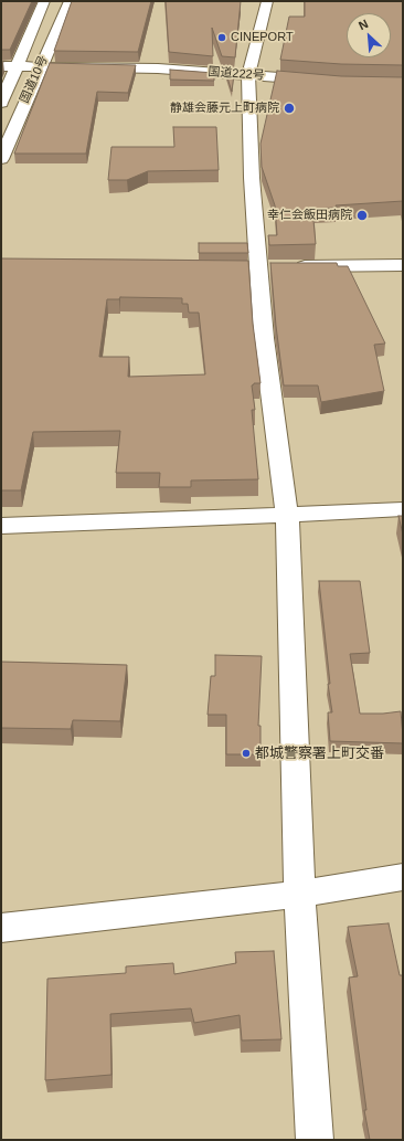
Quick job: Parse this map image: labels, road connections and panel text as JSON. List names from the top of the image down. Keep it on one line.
{"streets":{"main road":["国道222号","国道10号"]},"crossings":[["国道222号","国道10号"]],"places":["CINEPORT","静雄会藤元上町病院","幸仁会飯田病院","都城警察署上町交番"],"north":"top left"}
